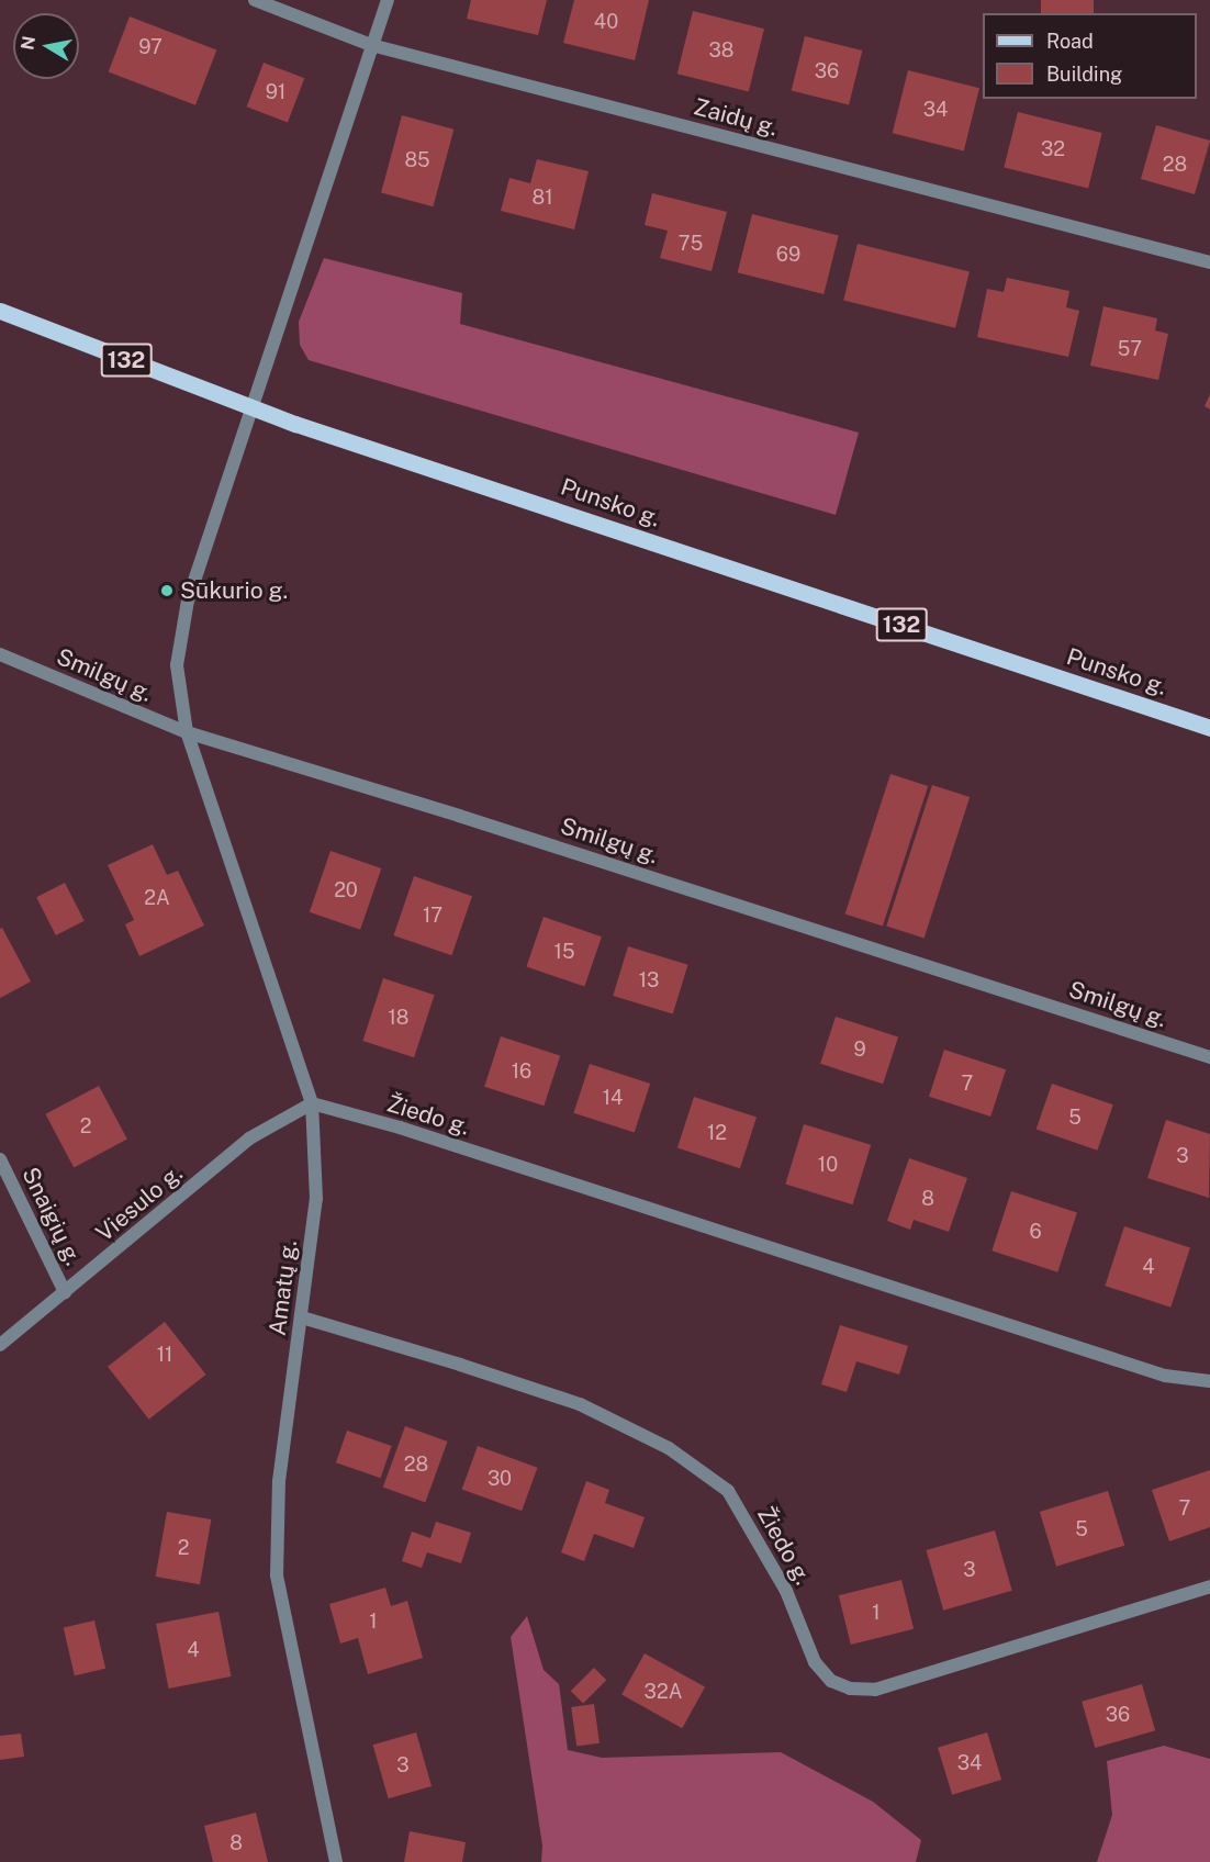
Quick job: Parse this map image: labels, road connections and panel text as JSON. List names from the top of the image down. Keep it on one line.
{"streets":{"main road":["132","Punsko g."],"street":["Zaidų g.","Smilgų g.","Žiedo g.","Viesulo g.","Snaigių g.","Amatų g."]},"crossings":[["Zaidų g.","Amatų g."],["Punsko g.","Amatų g."],["Smilgų g.","Amatų g."],["Žiedo g.","Viesulo g."],["Žiedo g.","Amatų g."],["Viesulo g.","Snaigių g."],["Viesulo g.","Amatų g."]],"places":["Sūkurio g."],"house_numbers":["40","97","38","36","91","34","32","85","28","81","75","69","57","20","2A","17","15","13","18","9","16","7","14","5","2","12","3","10","8","6","4","11","28","30","7","5","2","3","1","1","4","32A","36","34","3","8"],"legend":["Road","Building"],"north":"left"}
